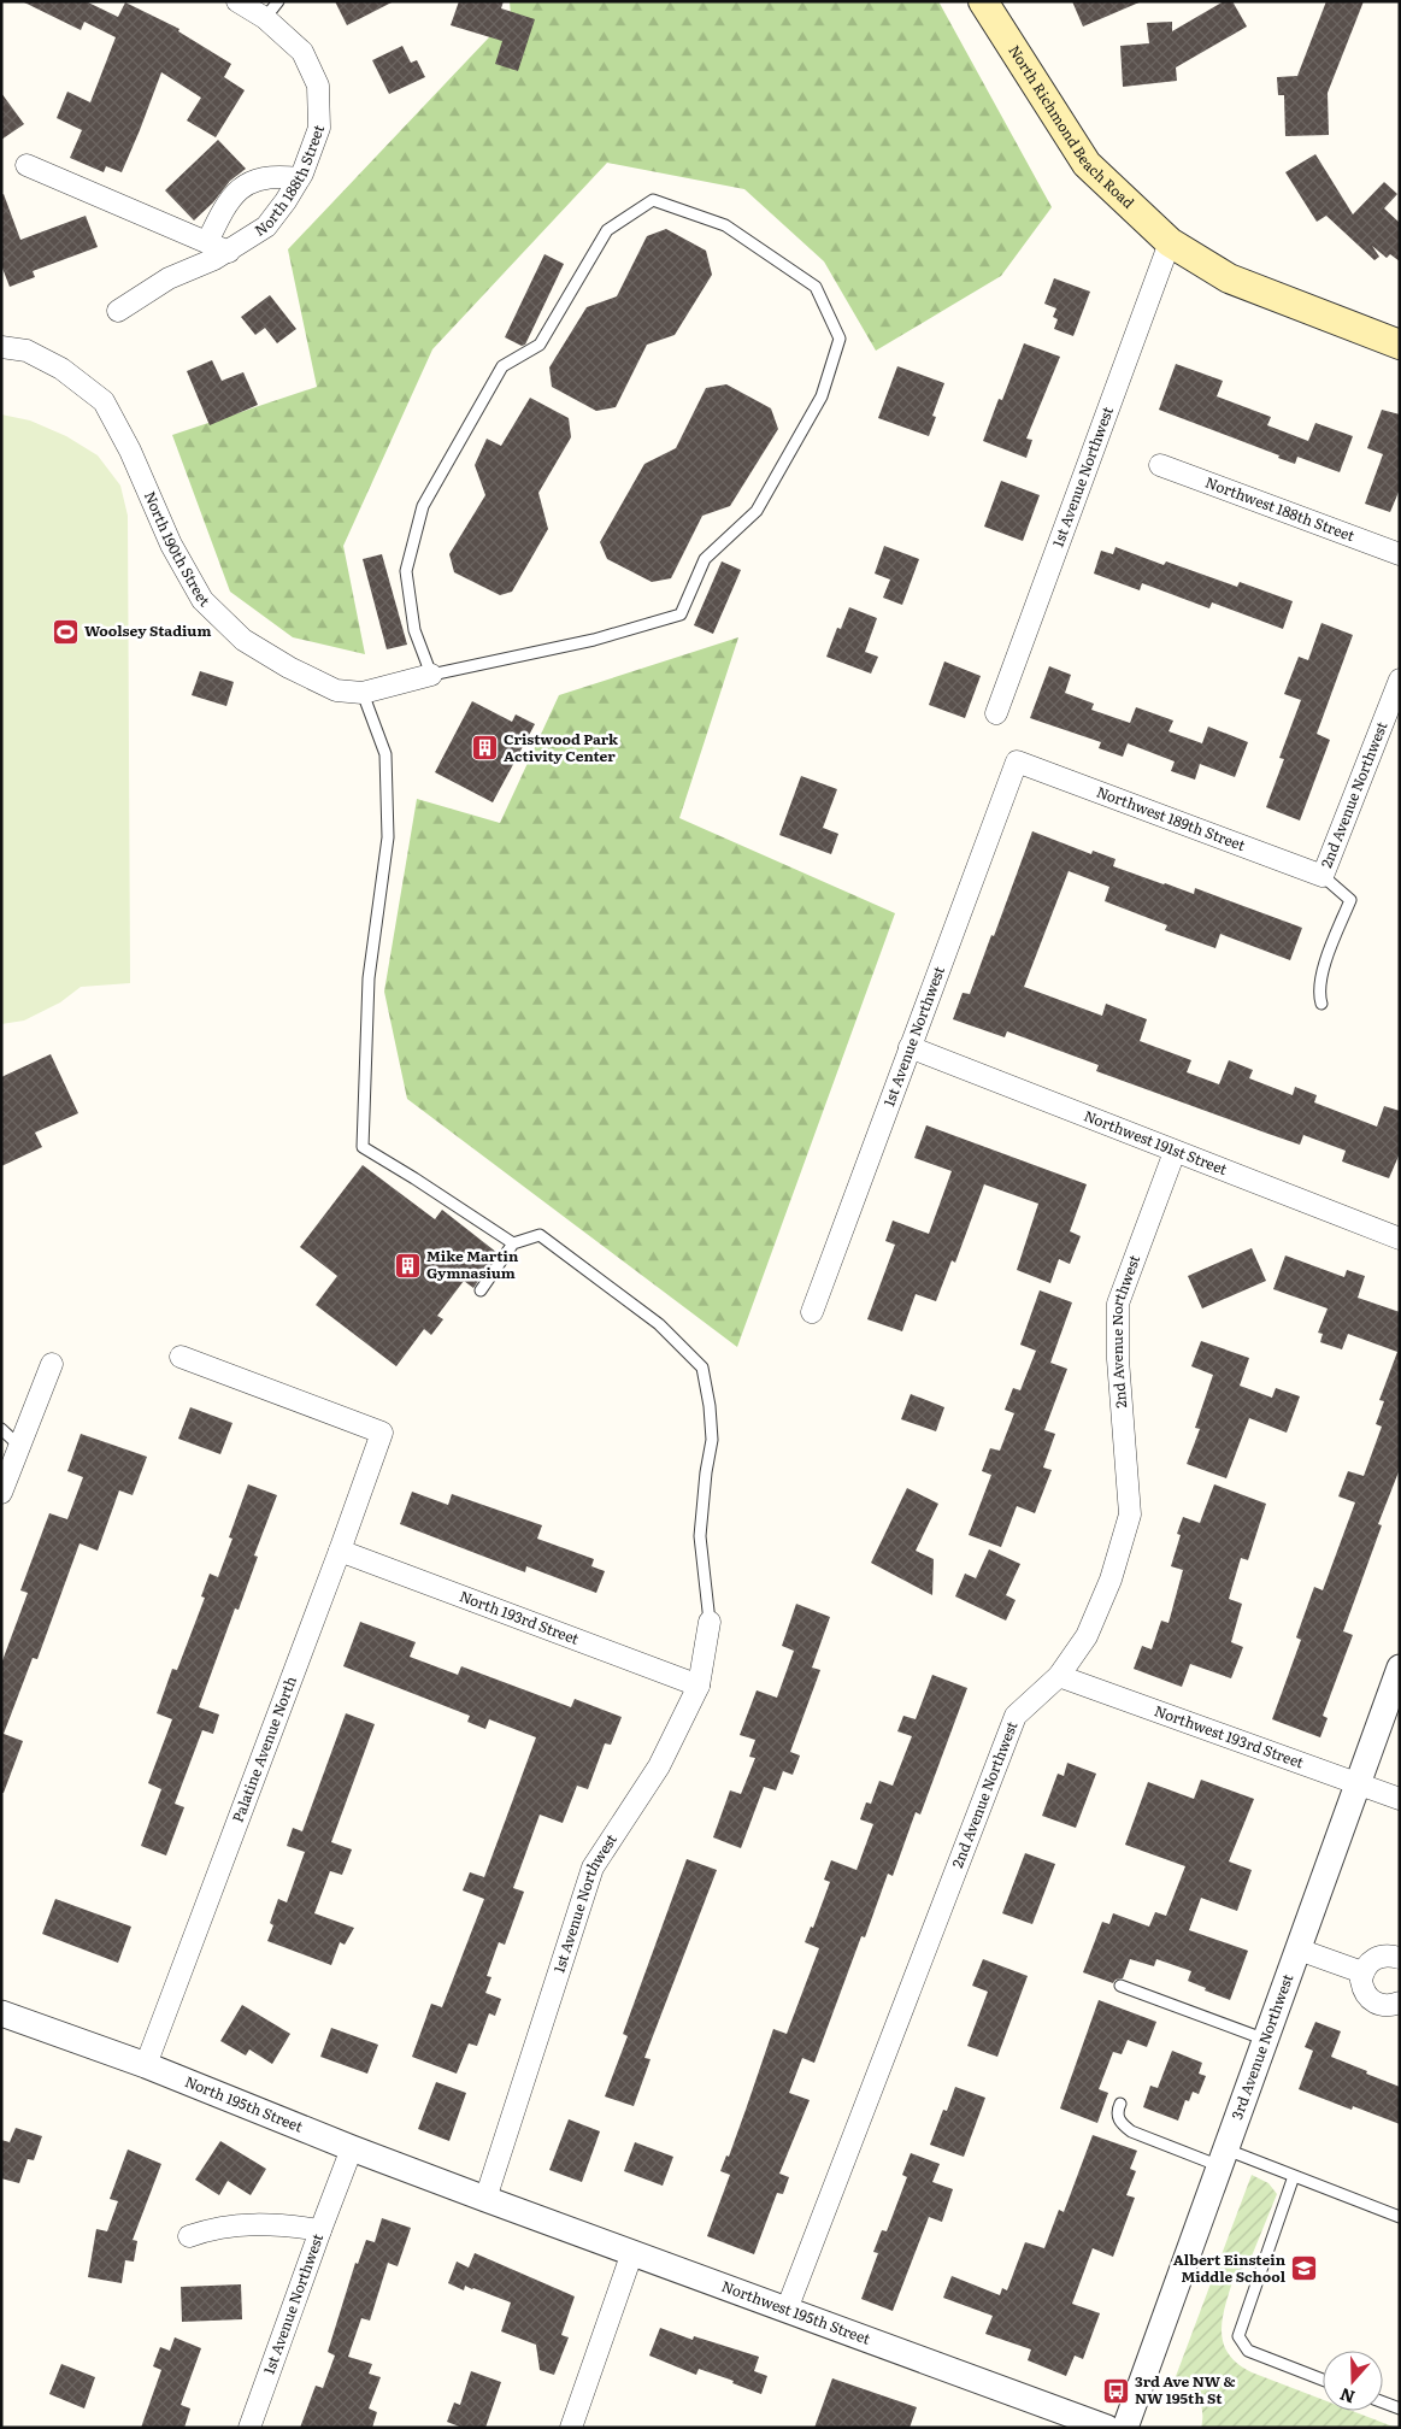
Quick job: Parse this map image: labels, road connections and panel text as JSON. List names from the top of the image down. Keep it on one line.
{"streets":{"main road":["North Richmond Beach Road"],"street":["North 188th Street","1st Avenue Northwest","Northwest 188th Street","North 190th Street","2nd Avenue Northwest","Northwest 189th Street","Northwest 191st Street","North 193rd Street","Northwest 193rd Street","Palatine Avenue North","3rd Avenue Northwest","North 195th Street","Northwest 195th Street"]},"crossings":[["North Richmond Beach Road","1st Avenue Northwest"],["1st Avenue Northwest","Northwest 189th Street"],["1st Avenue Northwest","Northwest 191st Street"],["1st Avenue Northwest","North 193rd Street"],["1st Avenue Northwest","North 195th Street"],["1st Avenue Northwest","Northwest 195th Street"],["2nd Avenue Northwest","Northwest 189th Street"],["2nd Avenue Northwest","Northwest 191st Street"],["2nd Avenue Northwest","Northwest 193rd Street"],["2nd Avenue Northwest","Northwest 195th Street"],["North 193rd Street","Palatine Avenue North"],["Northwest 193rd Street","3rd Avenue Northwest"],["Palatine Avenue North","North 195th Street"],["North 195th Street","Northwest 195th Street"]],"places":{"sports":["Woolsey Stadium"],"building":["Cristwood Park Activity Center","Mike Martin Gymnasium"],"school or university":["Albert Einstein Middle School"],"bus stop":["3rd Ave NW & NW 195th St"]},"north":"bottom"}
